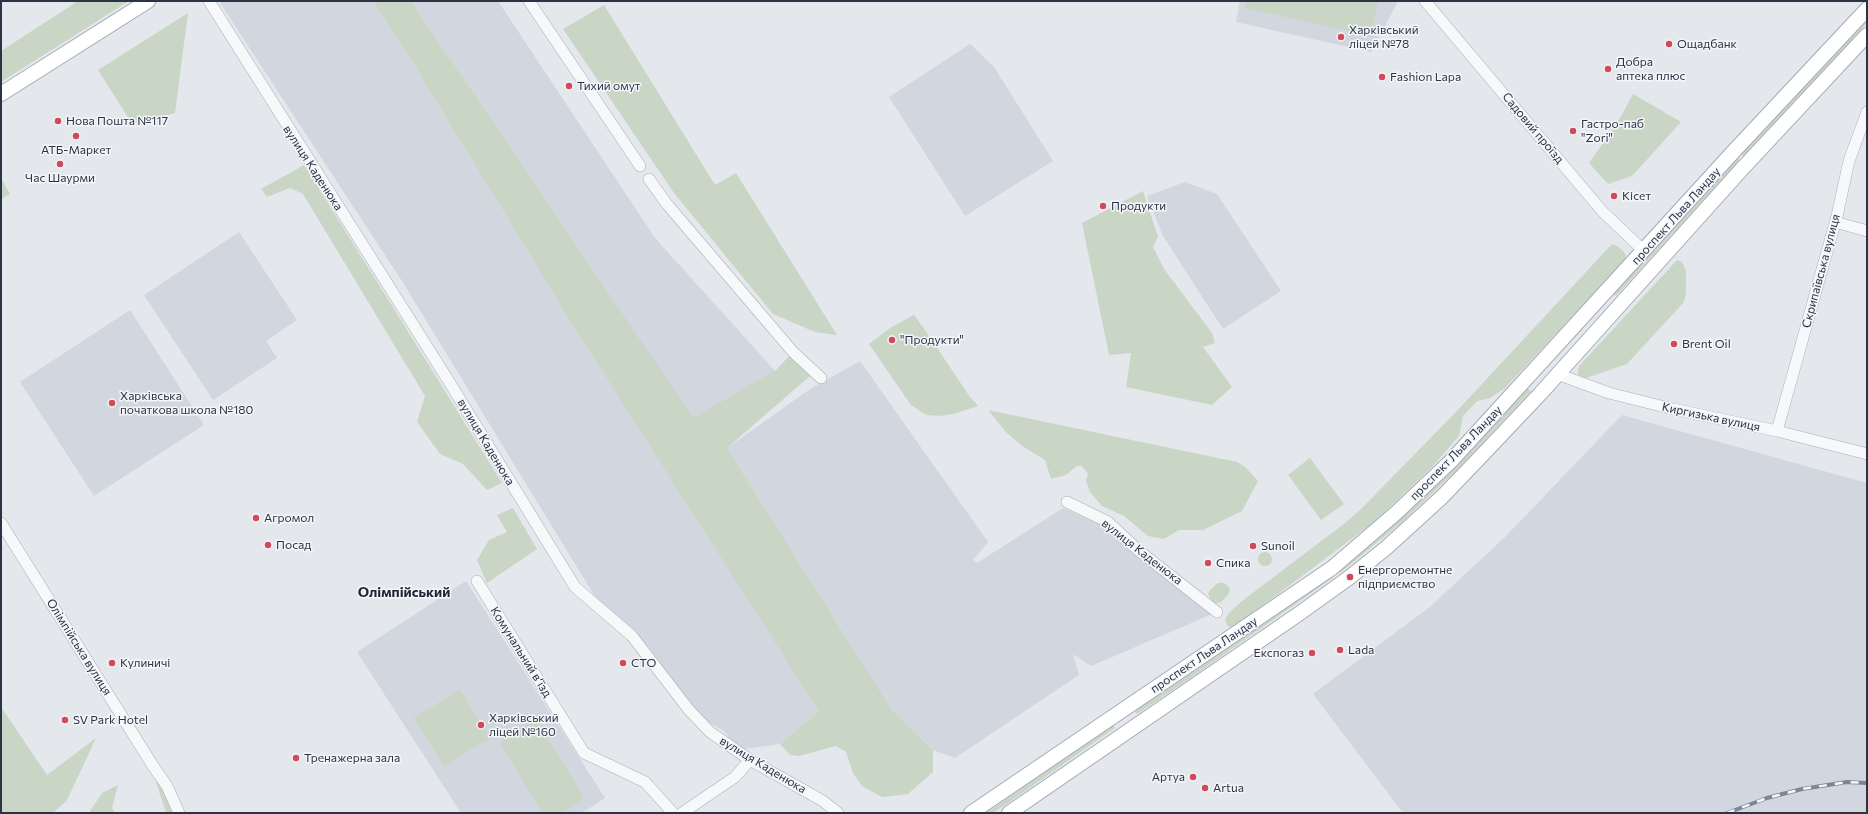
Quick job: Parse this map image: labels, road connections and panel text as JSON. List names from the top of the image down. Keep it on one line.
{"streets":{"main road":["проспект Льва Ландау"],"street":["Садовий проїзд","вулиця Каденюка","Скрипаївська вулиця","Киргизька вулиця","Олімпійська вулиця","Комунальний в’їзд"]},"crossings":[["Садовий проїзд","проспект Льва Ландау"],["проспект Льва Ландау","Киргизька вулиця"],["Скрипаївська вулиця","Киргизька вулиця"]],"districts":["Олімпійський"],"places":["Харківський ліцей №78","Ощадбанк","Добра аптека плюс","Fashion Lapa","Тихий омут","Нова Пошта №117","Гастро-паб \"Zori\"","АТБ-Маркет","Час Шаурми","Кісет","Продукти","\"Продукти\"","Brent Oil","Харківська початкова школа №180","Агромол","Посад","Sunoil","Спика","Енергоремонтне підприємство","Lada","Експогаз","Кулиничі","СТО","SV Park Hotel","Харківський ліцей №160","Тренажерна зала","Артуа","Artua"]}
